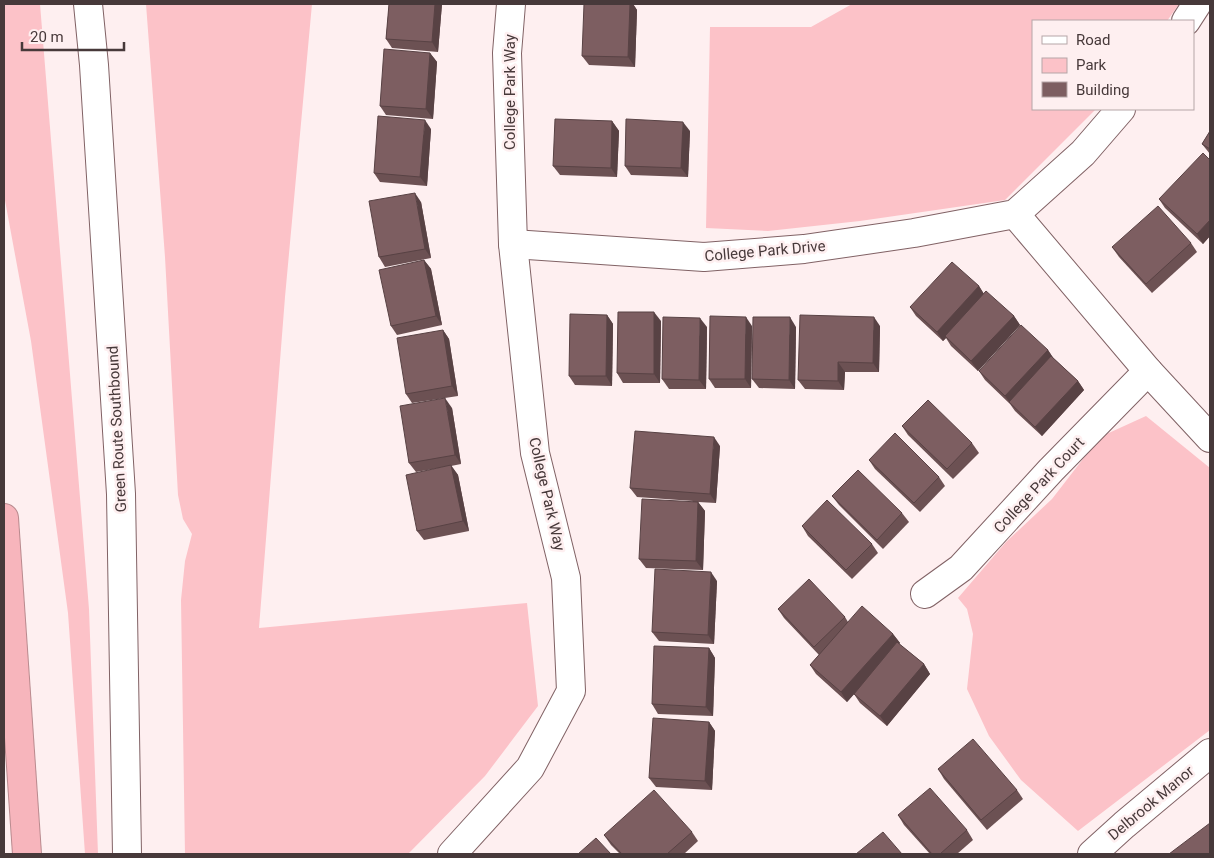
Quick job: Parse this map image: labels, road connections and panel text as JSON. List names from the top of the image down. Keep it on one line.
{"streets":{"street":["College Park Way","College Park Drive","Green Route Southbound","College Park Court","Delbrook Manor"]},"crossings":[["College Park Way","College Park Drive"]],"legend":["Road","Park","Building"],"scale_bar":"20 m"}
